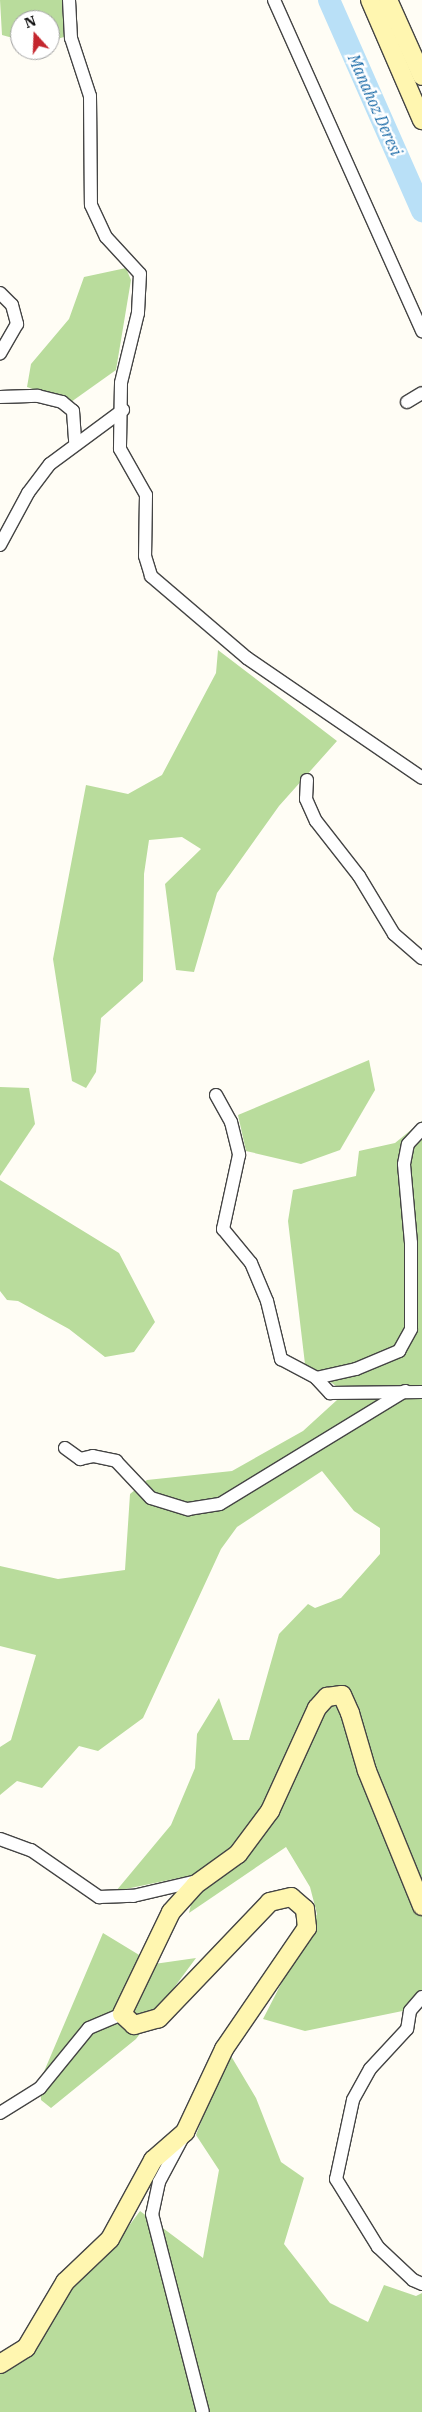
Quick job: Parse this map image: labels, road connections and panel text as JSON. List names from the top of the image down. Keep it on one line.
{"water":["Manahoz Deresi"],"north":"top"}
